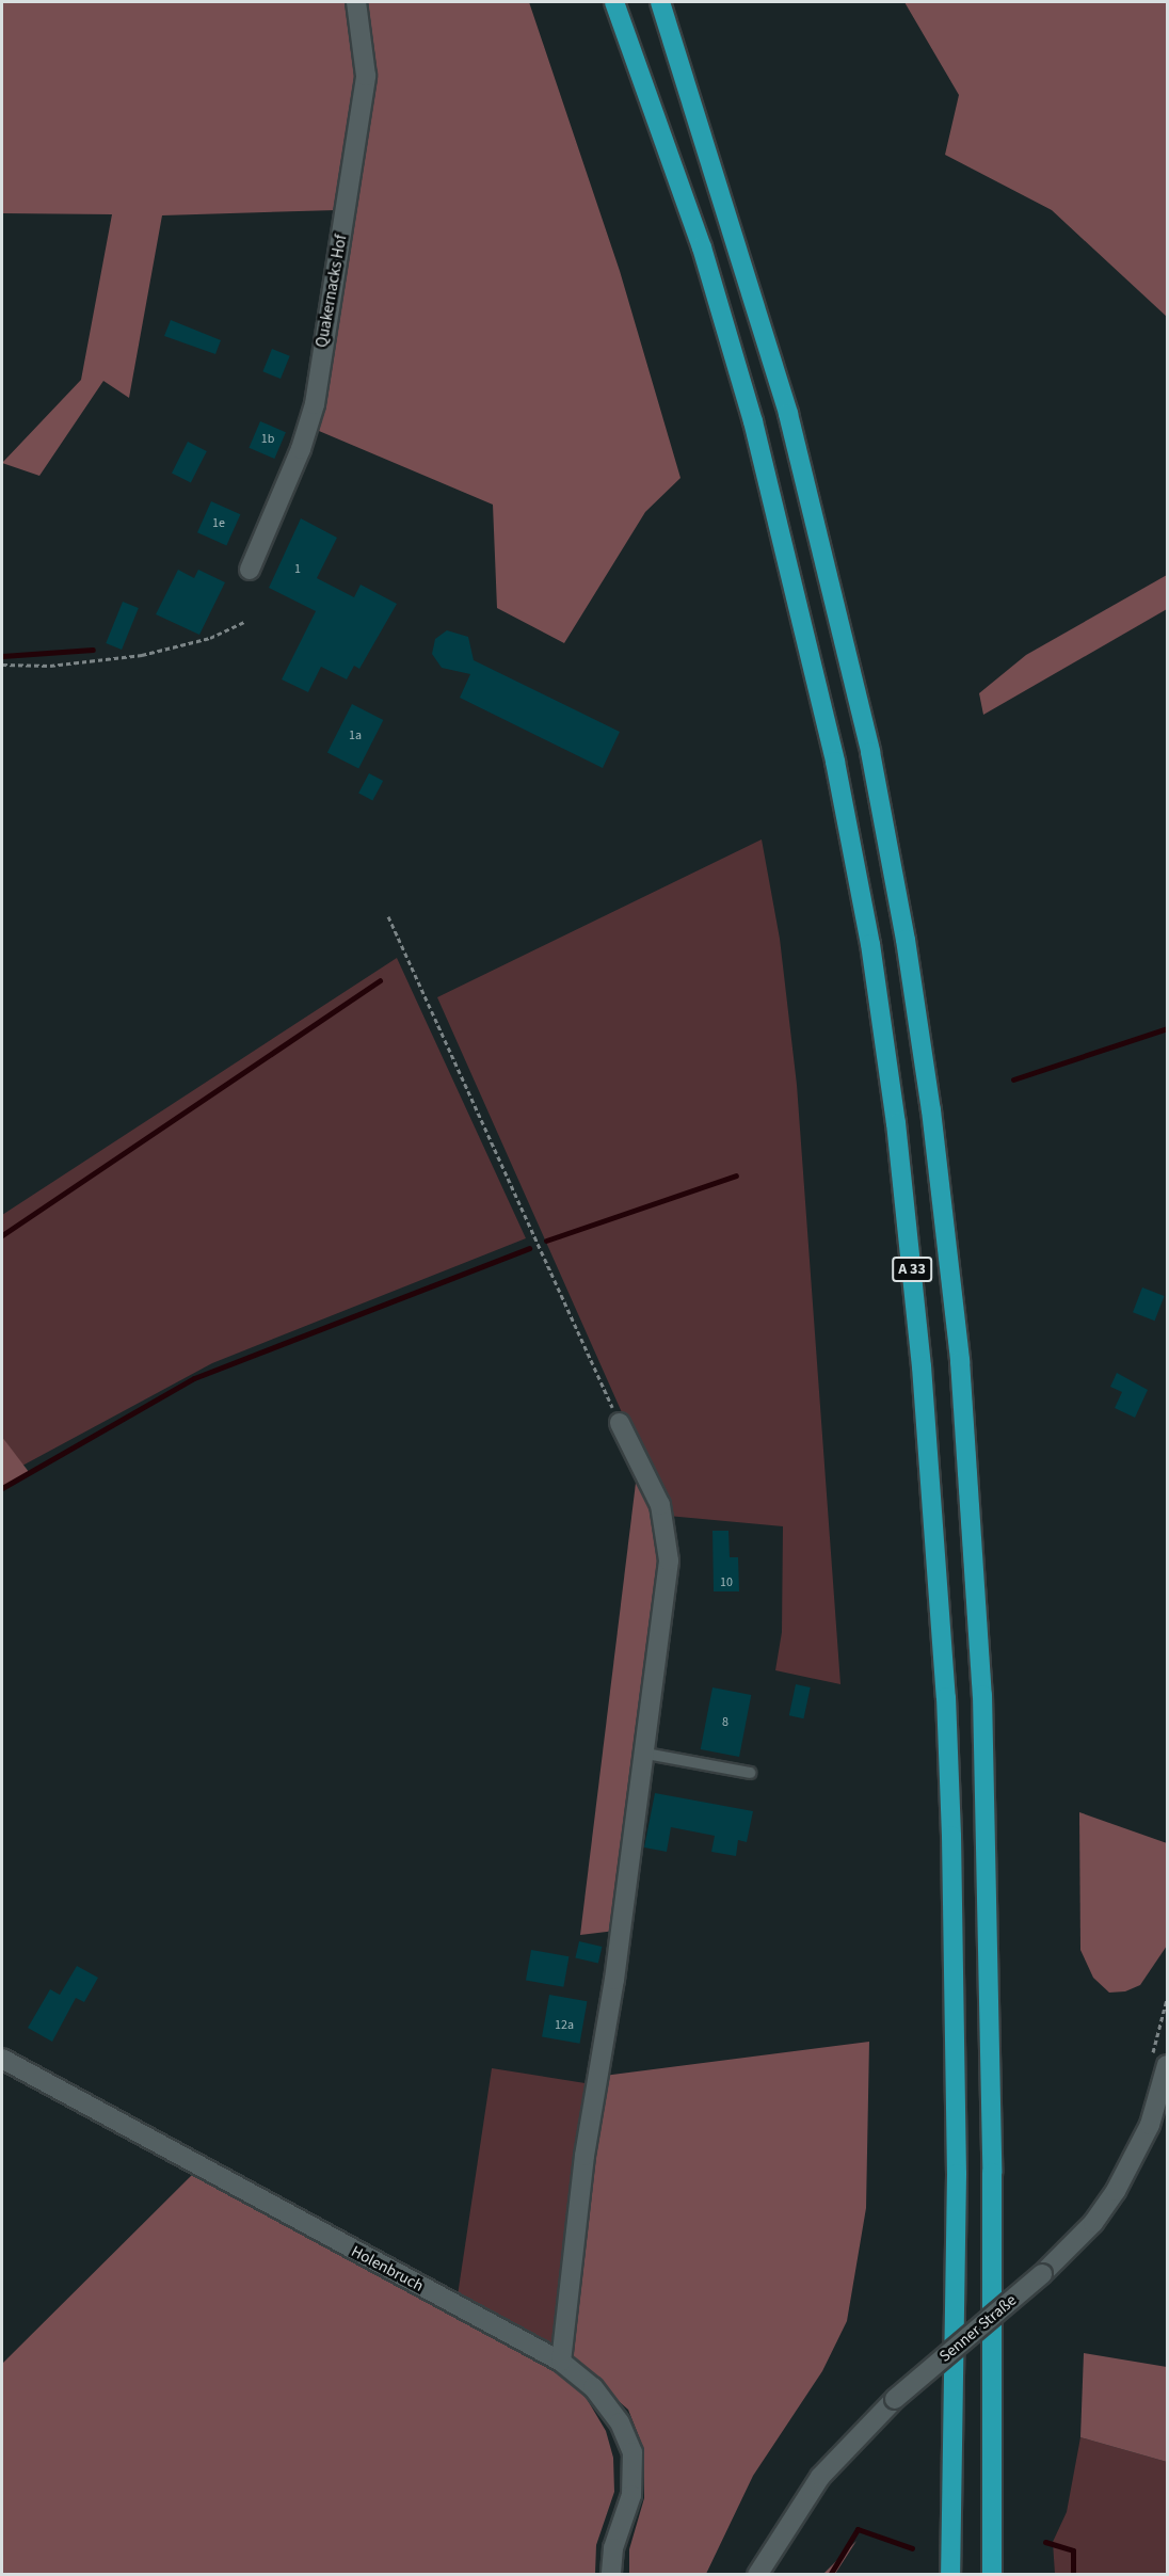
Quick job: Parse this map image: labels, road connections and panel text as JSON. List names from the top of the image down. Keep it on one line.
{"streets":{"highway":["A 33"],"street":["Quakernacks Hof","Holenbruch","Senner Straße"]},"house_numbers":["1b","1e","1","1a","10","8","12a"]}
